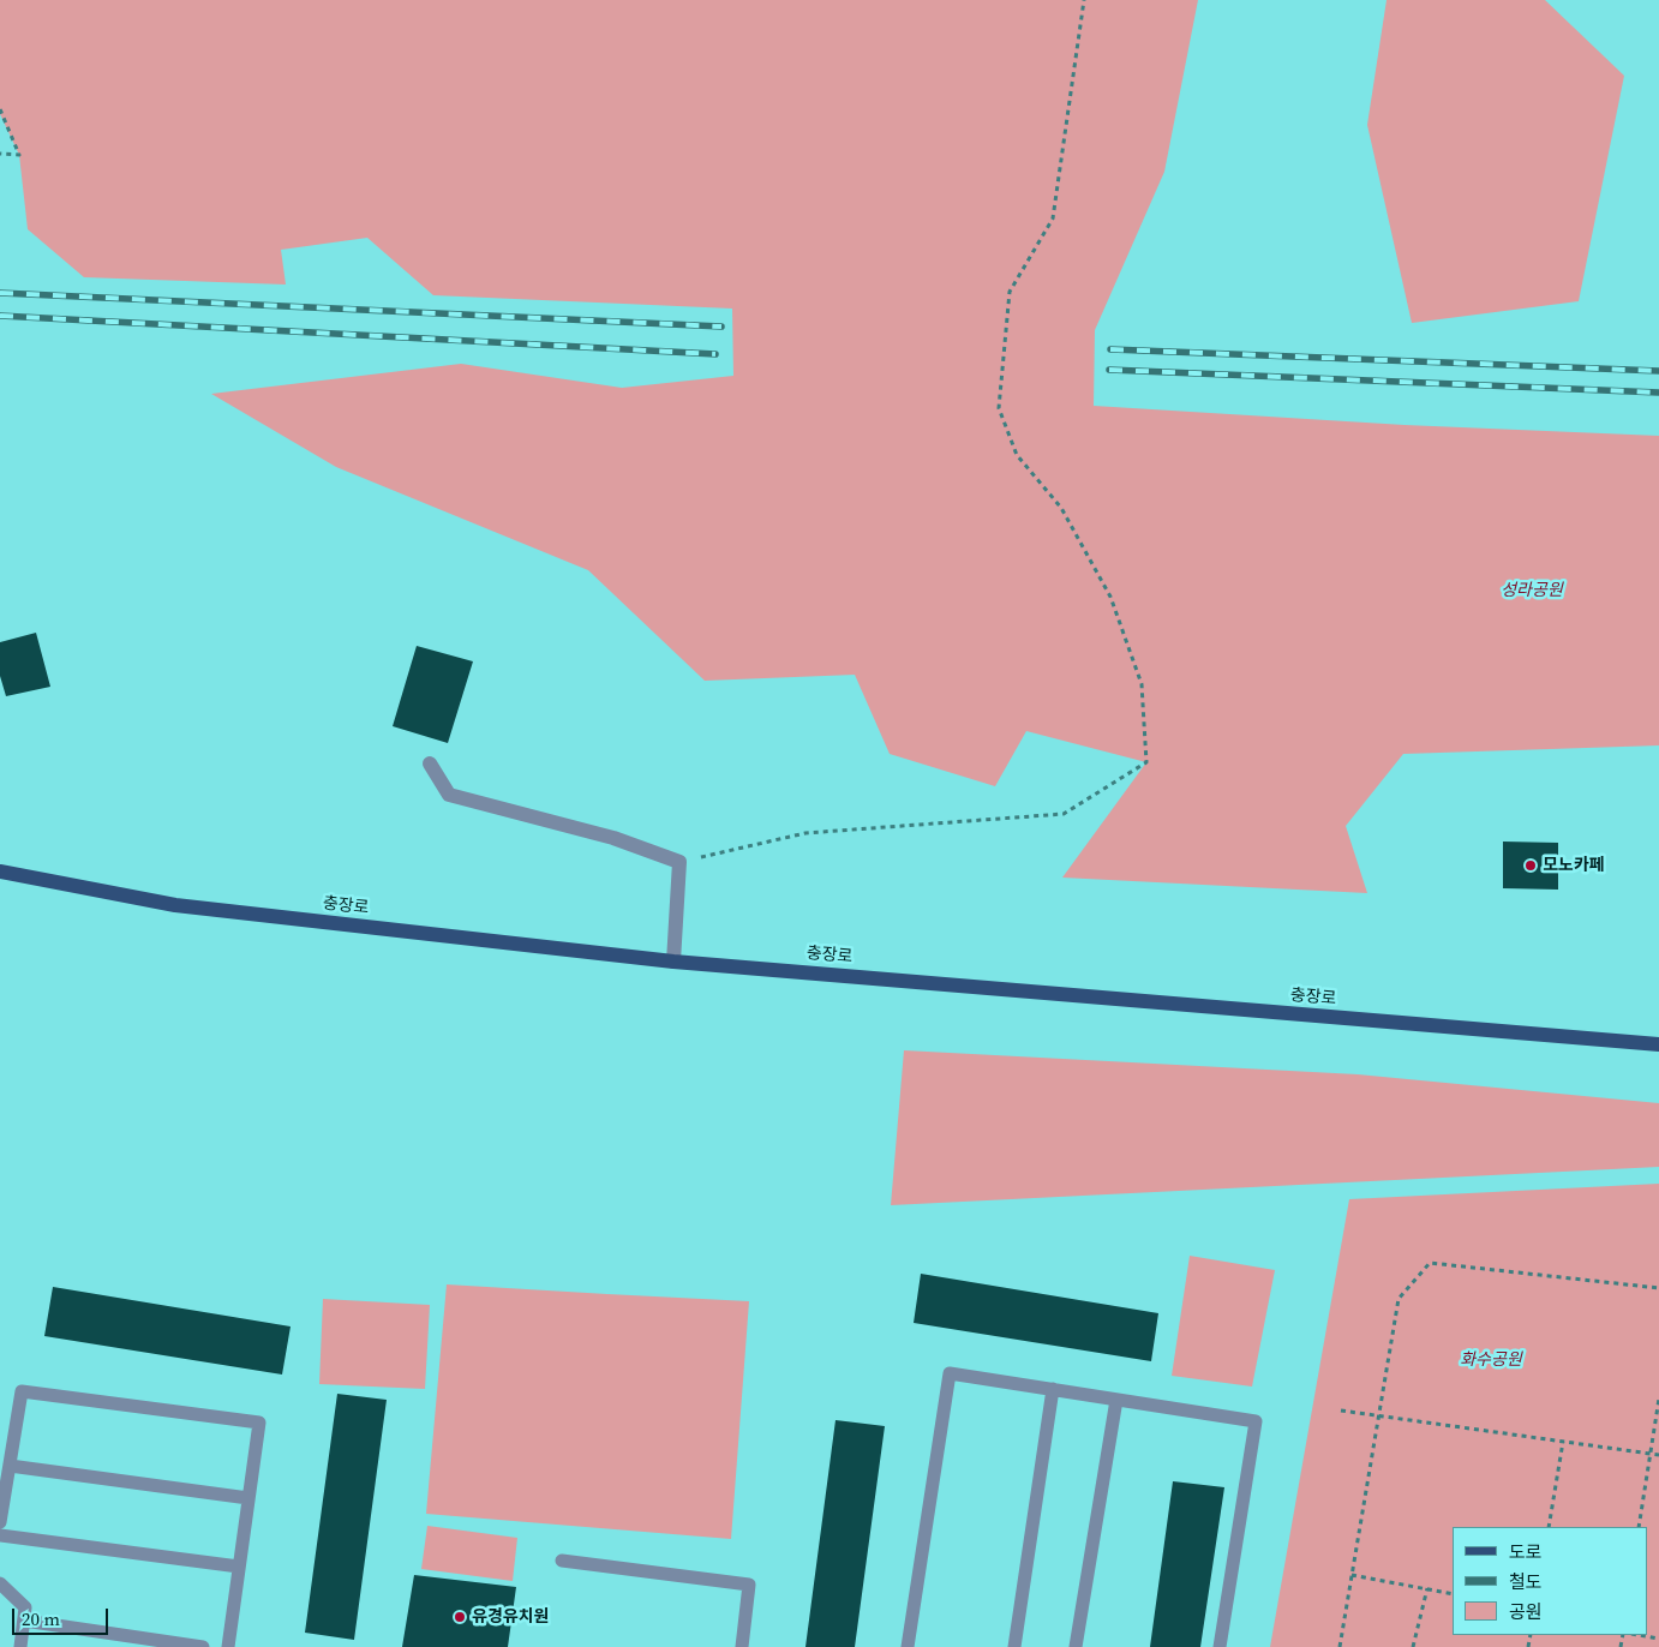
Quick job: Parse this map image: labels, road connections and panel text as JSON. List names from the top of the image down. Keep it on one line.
{"streets":{"main road":["충장로"]},"parks":["성라공원","화수공원"],"places":["모노카페","유경유치원"],"legend":["도로","철도","공원"],"scale_bar":"20 m"}
